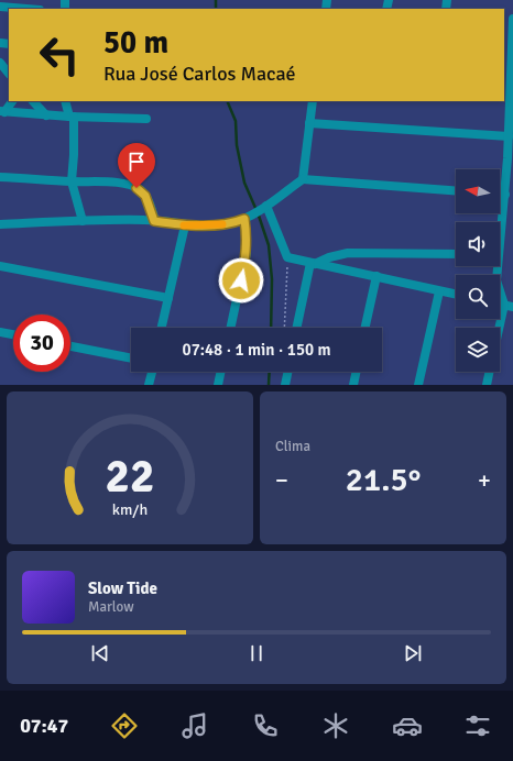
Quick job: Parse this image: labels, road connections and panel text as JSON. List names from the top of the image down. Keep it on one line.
{"north":"left","page":{"turn":["50 m","Rua José Carlos Macaé"],"limit":"30","trip":"07:48 · 1 min · 150 m","tile":"Clima","heat":["−","21.5°","+"],"song":["Slow Tide","Marlow"],"tabs":"07:47","gauge":["22","km/h"]}}
